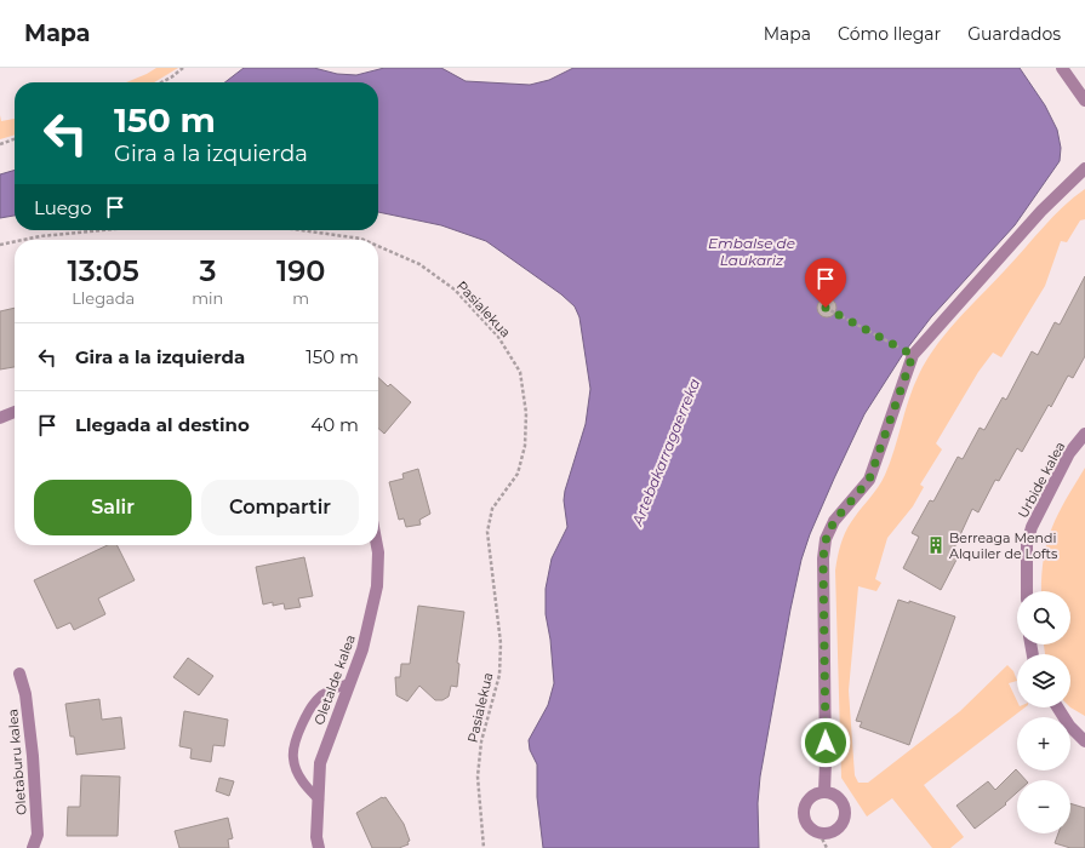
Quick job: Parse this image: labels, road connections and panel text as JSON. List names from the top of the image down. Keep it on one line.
{"streets":{"street":["Urbide kalea","Oletalde kalea","Oletaburu kalea"],"path":["Pasialekua"]},"water":["Embalse de Laukariz","Artebakarragaerreka"],"places":{"building":["Berreaga Mendi Alquiler de Lofts"]},"page":{"header":"Mapa","nav":["Mapa","Cómo llegar","Guardados"],"turn":["150 m","Gira a la izquierda"],"then":"Luego","eta":["13:05","Llegada","3","min","190","m"],"list":[{"name":"Gira a la izquierda","value":"150 m"},{"name":"Llegada al destino","value":"40 m"}],"buttons":["Salir","Compartir"],"map_buttons":["+","−"]}}
